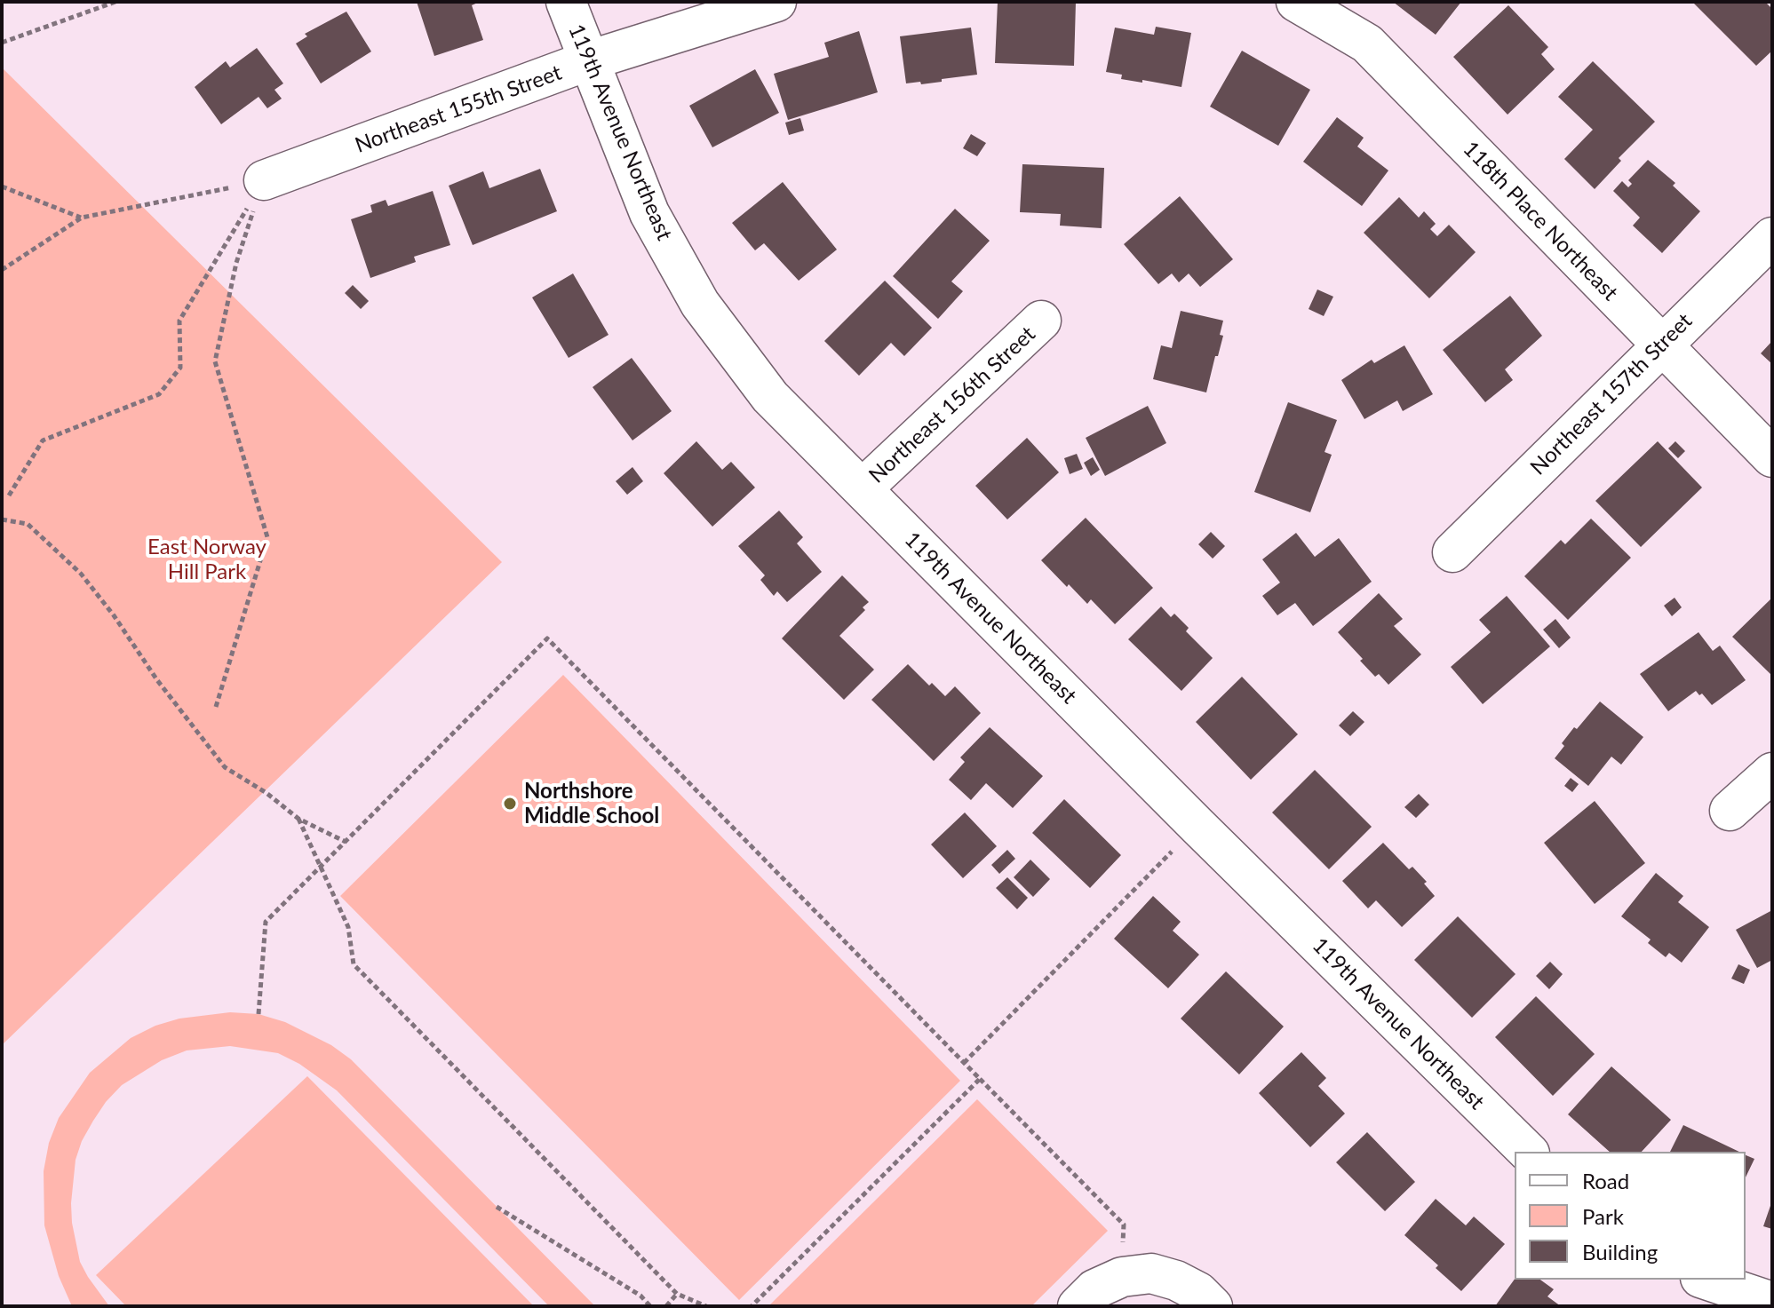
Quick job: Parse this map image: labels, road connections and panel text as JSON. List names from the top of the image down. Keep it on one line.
{"streets":{"street":["Northeast 155th Street","119th Avenue Northeast","118th Place Northeast","Northeast 157th Street","Northeast 156th Street"]},"crossings":[["Northeast 155th Street","119th Avenue Northeast"],["119th Avenue Northeast","Northeast 156th Street"],["118th Place Northeast","Northeast 157th Street"]],"parks":["East Norway Hill Park"],"places":["Northshore Middle School"],"legend":["Road","Park","Building"]}
